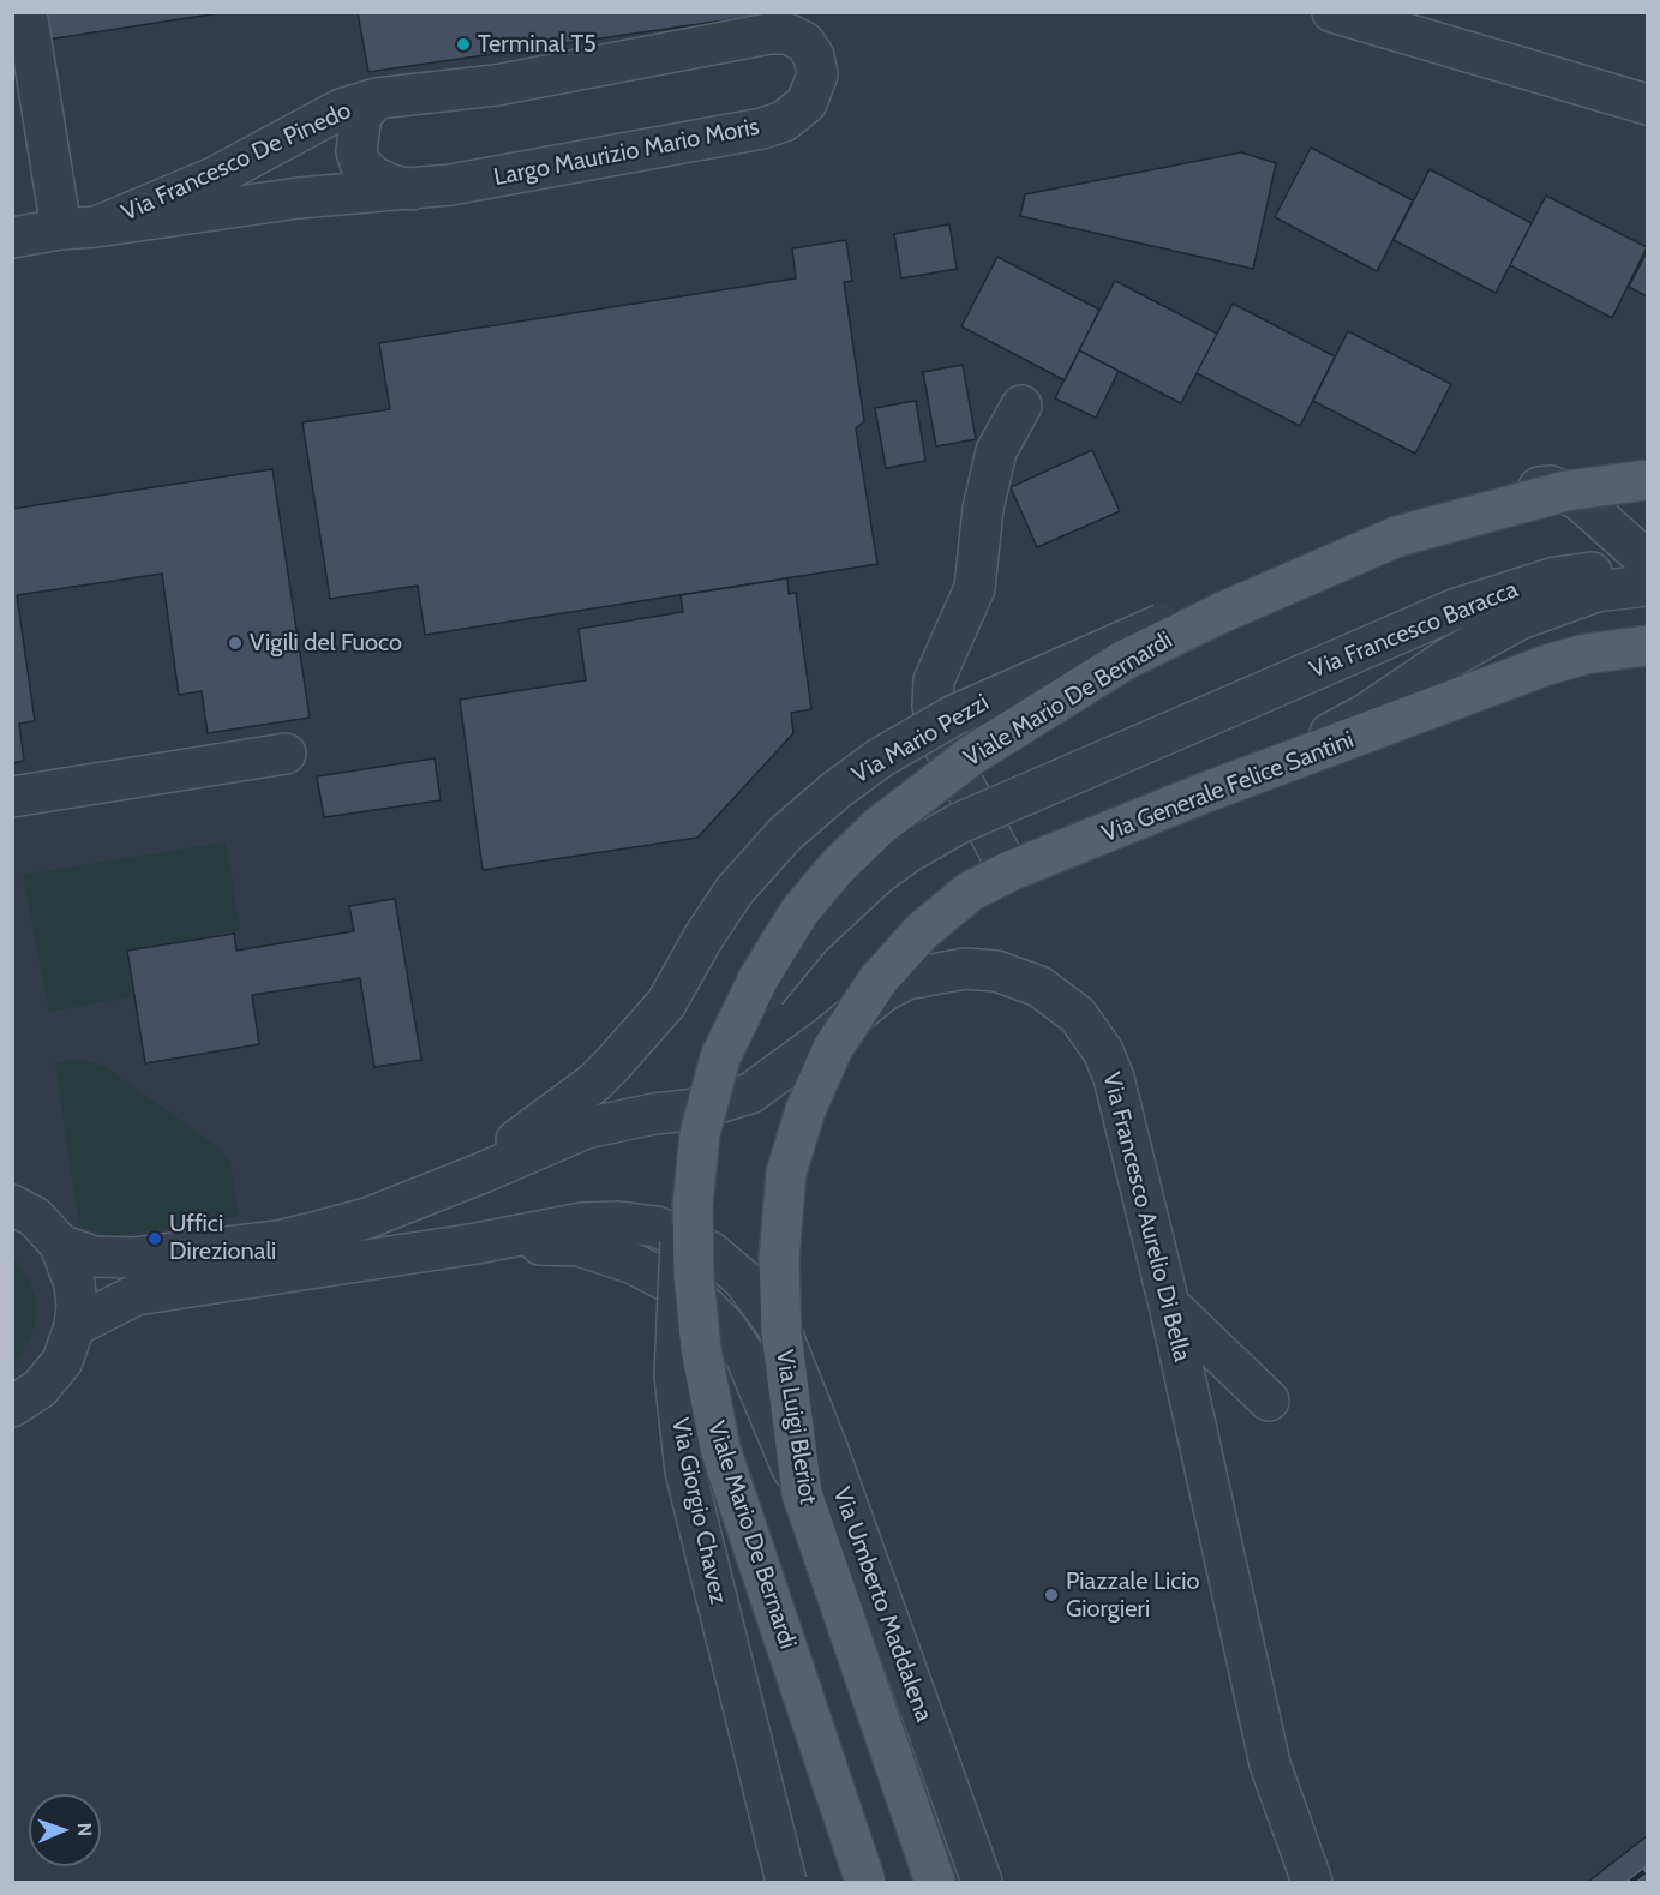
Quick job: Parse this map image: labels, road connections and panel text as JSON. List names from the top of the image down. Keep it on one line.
{"streets":{"main road":["Viale Mario De Bernardi","Via Generale Felice Santini","Via Luigi Bleriot"],"street":["Largo Maurizio Mario Moris","Via Francesco De Pinedo","Via Francesco Baracca","Via Mario Pezzi","Via Francesco Aurelio Di Bella","Via Giorgio Chavez","Via Umberto Maddalena"]},"crossings":[["Largo Maurizio Mario Moris","Via Francesco De Pinedo"],["Via Francesco Baracca","Viale Mario De Bernardi"],["Viale Mario De Bernardi","Via Mario Pezzi"],["Viale Mario De Bernardi","Via Giorgio Chavez"],["Via Mario Pezzi","Via Francesco Aurelio Di Bella"],["Via Generale Felice Santini","Via Francesco Aurelio Di Bella"],["Via Generale Felice Santini","Via Luigi Bleriot"],["Via Francesco Aurelio Di Bella","Via Luigi Bleriot"],["Via Luigi Bleriot","Via Umberto Maddalena"]],"places":["Terminal T5","Vigili del Fuoco","Uffici Direzionali","Piazzale Licio Giorgieri"],"north":"right"}
